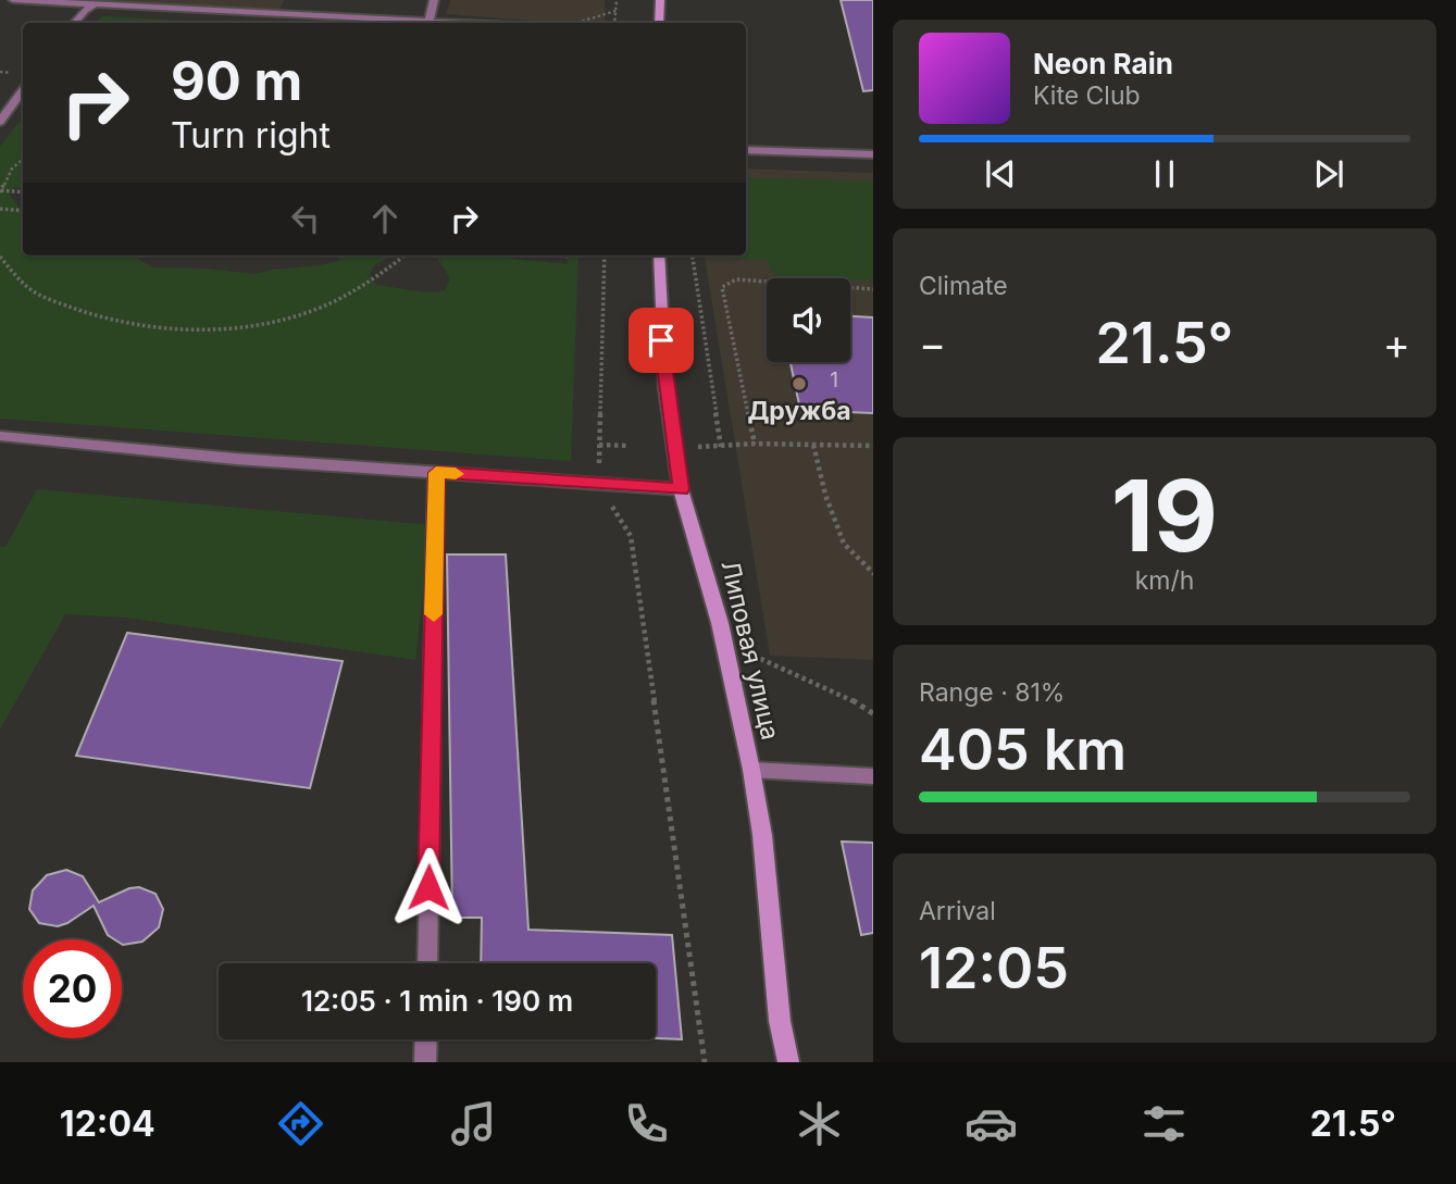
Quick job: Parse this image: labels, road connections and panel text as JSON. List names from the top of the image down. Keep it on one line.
{"streets":{"street":["Липовая улица"]},"places":["Дружба"],"house_numbers":["1"],"page":{"turn":["90 m","Turn right"],"song":["Neon Rain","Kite Club"],"tile":["Climate",["19","km/h"],["Range · 81%","405 km"],["Arrival","12:05"]],"heat":["−","21.5°","+"],"limit":"20","trip":"12:05 · 1 min · 190 m","tabs":["12:04","21.5°"]}}
